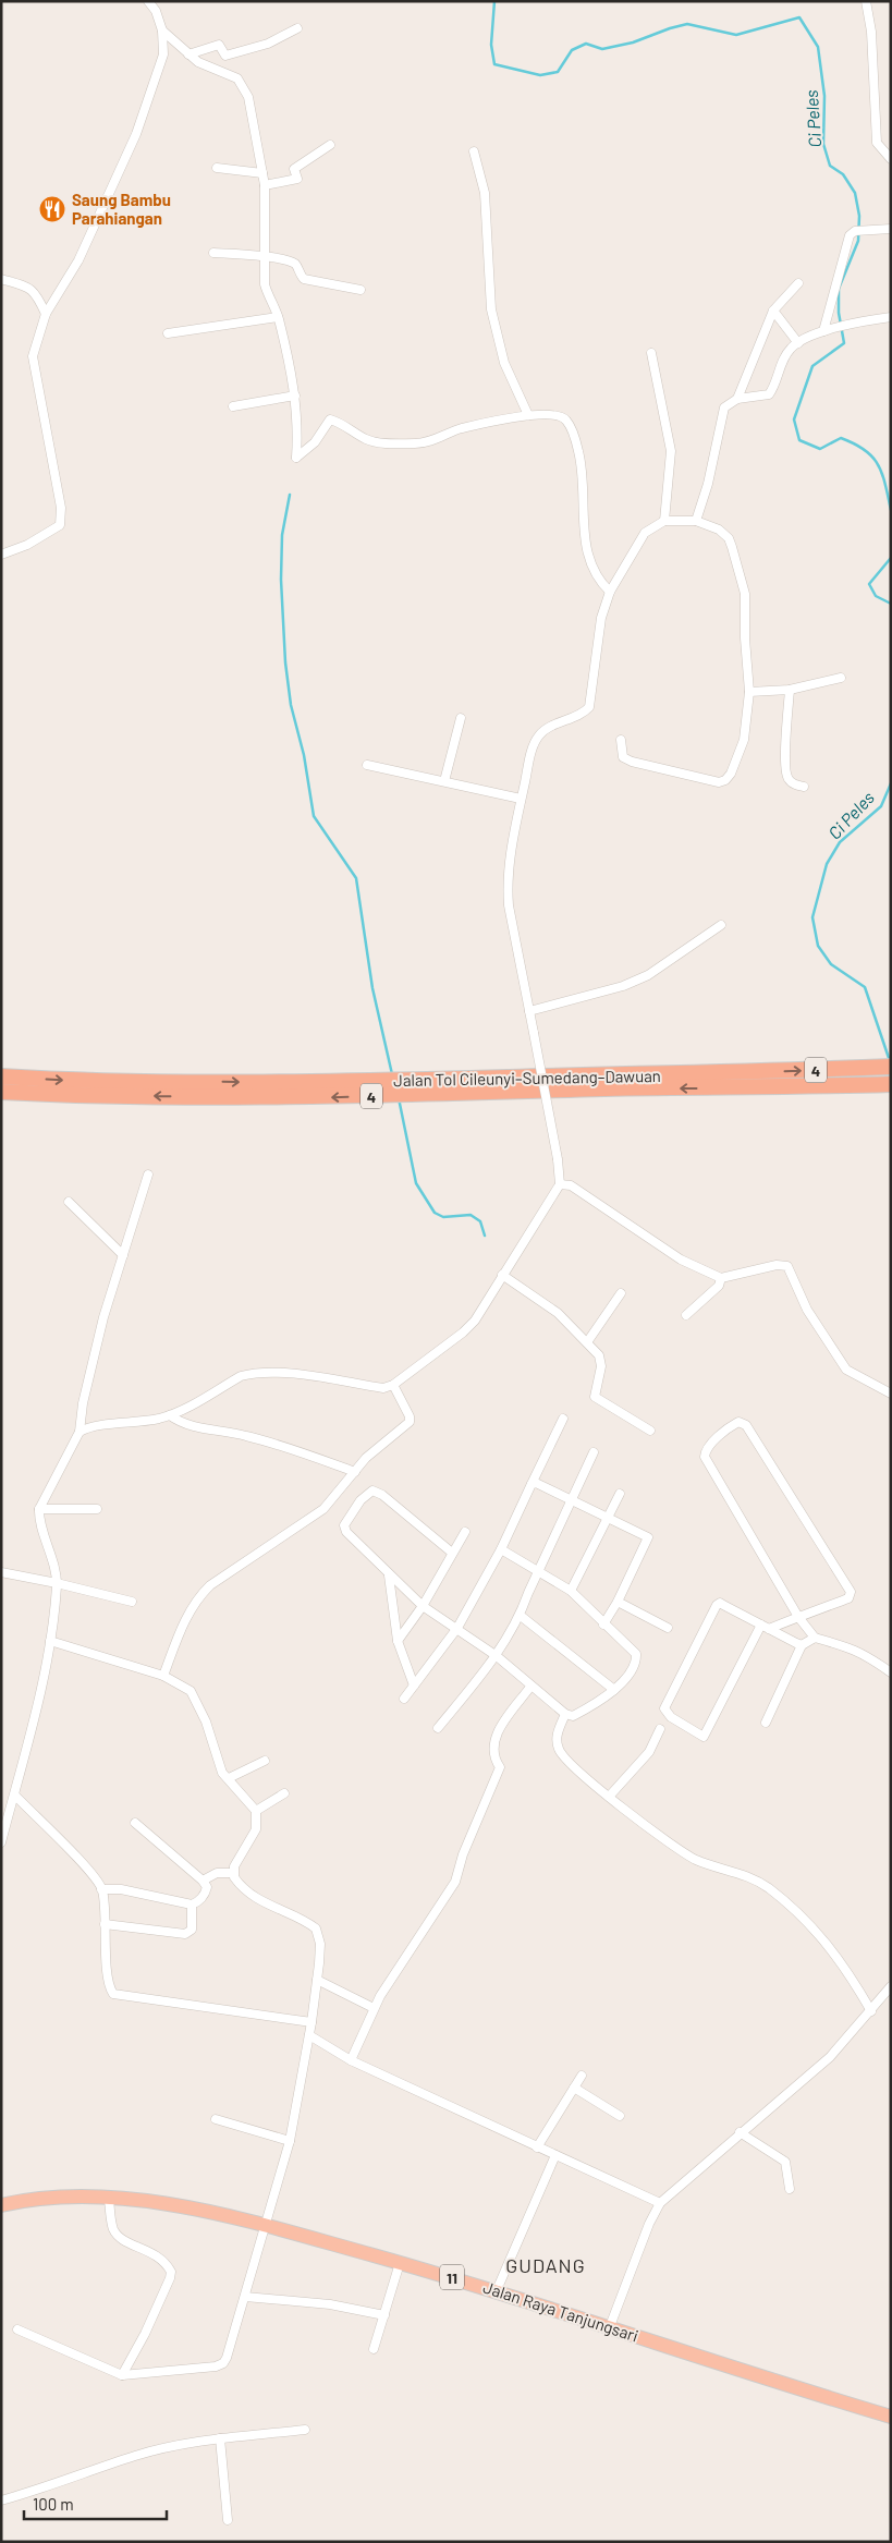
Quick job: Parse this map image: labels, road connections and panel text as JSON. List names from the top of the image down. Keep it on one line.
{"streets":{"highway":["4","Jalan Tol Cileunyi–Sumedang–Dawuan","11","Jalan Raya Tanjungsari"]},"districts":["GUDANG"],"water":["Ci Peles"],"places":{"restaurant":["Saung Bambu Parahiangan"]},"scale_bar":"100 m"}
